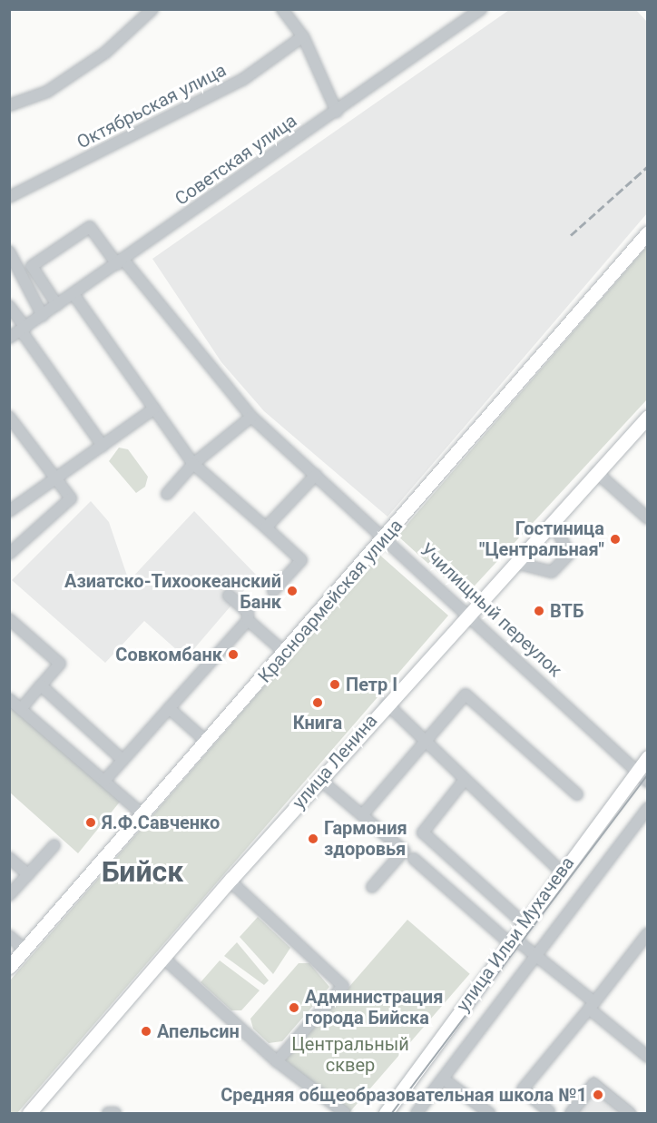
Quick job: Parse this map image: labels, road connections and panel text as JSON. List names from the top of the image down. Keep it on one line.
{"streets":{"main road":["Красноармейская улица","улица Ленина","улица Ильи Мухачева"],"street":["Октябрьская улица","Советская улица","Училищный переулок"]},"crossings":[["Советская улица","Училищный переулок"],["Красноармейская улица","Училищный переулок"],["Училищный переулок","улица Ленина"],["Училищный переулок","улица Ильи Мухачева"]],"districts":["Бийск"],"parks":["Центральный сквер"],"places":["Гостиница \"Центральная\"","Азиатско-Тихоокеанский Банк","ВТБ","Совкомбанк","Петр I","Книга","Я.Ф.Савченко","Гармония здоровья","Администрация города Бийска","Апельсин","Средняя общеобразовательная школа №1"]}
